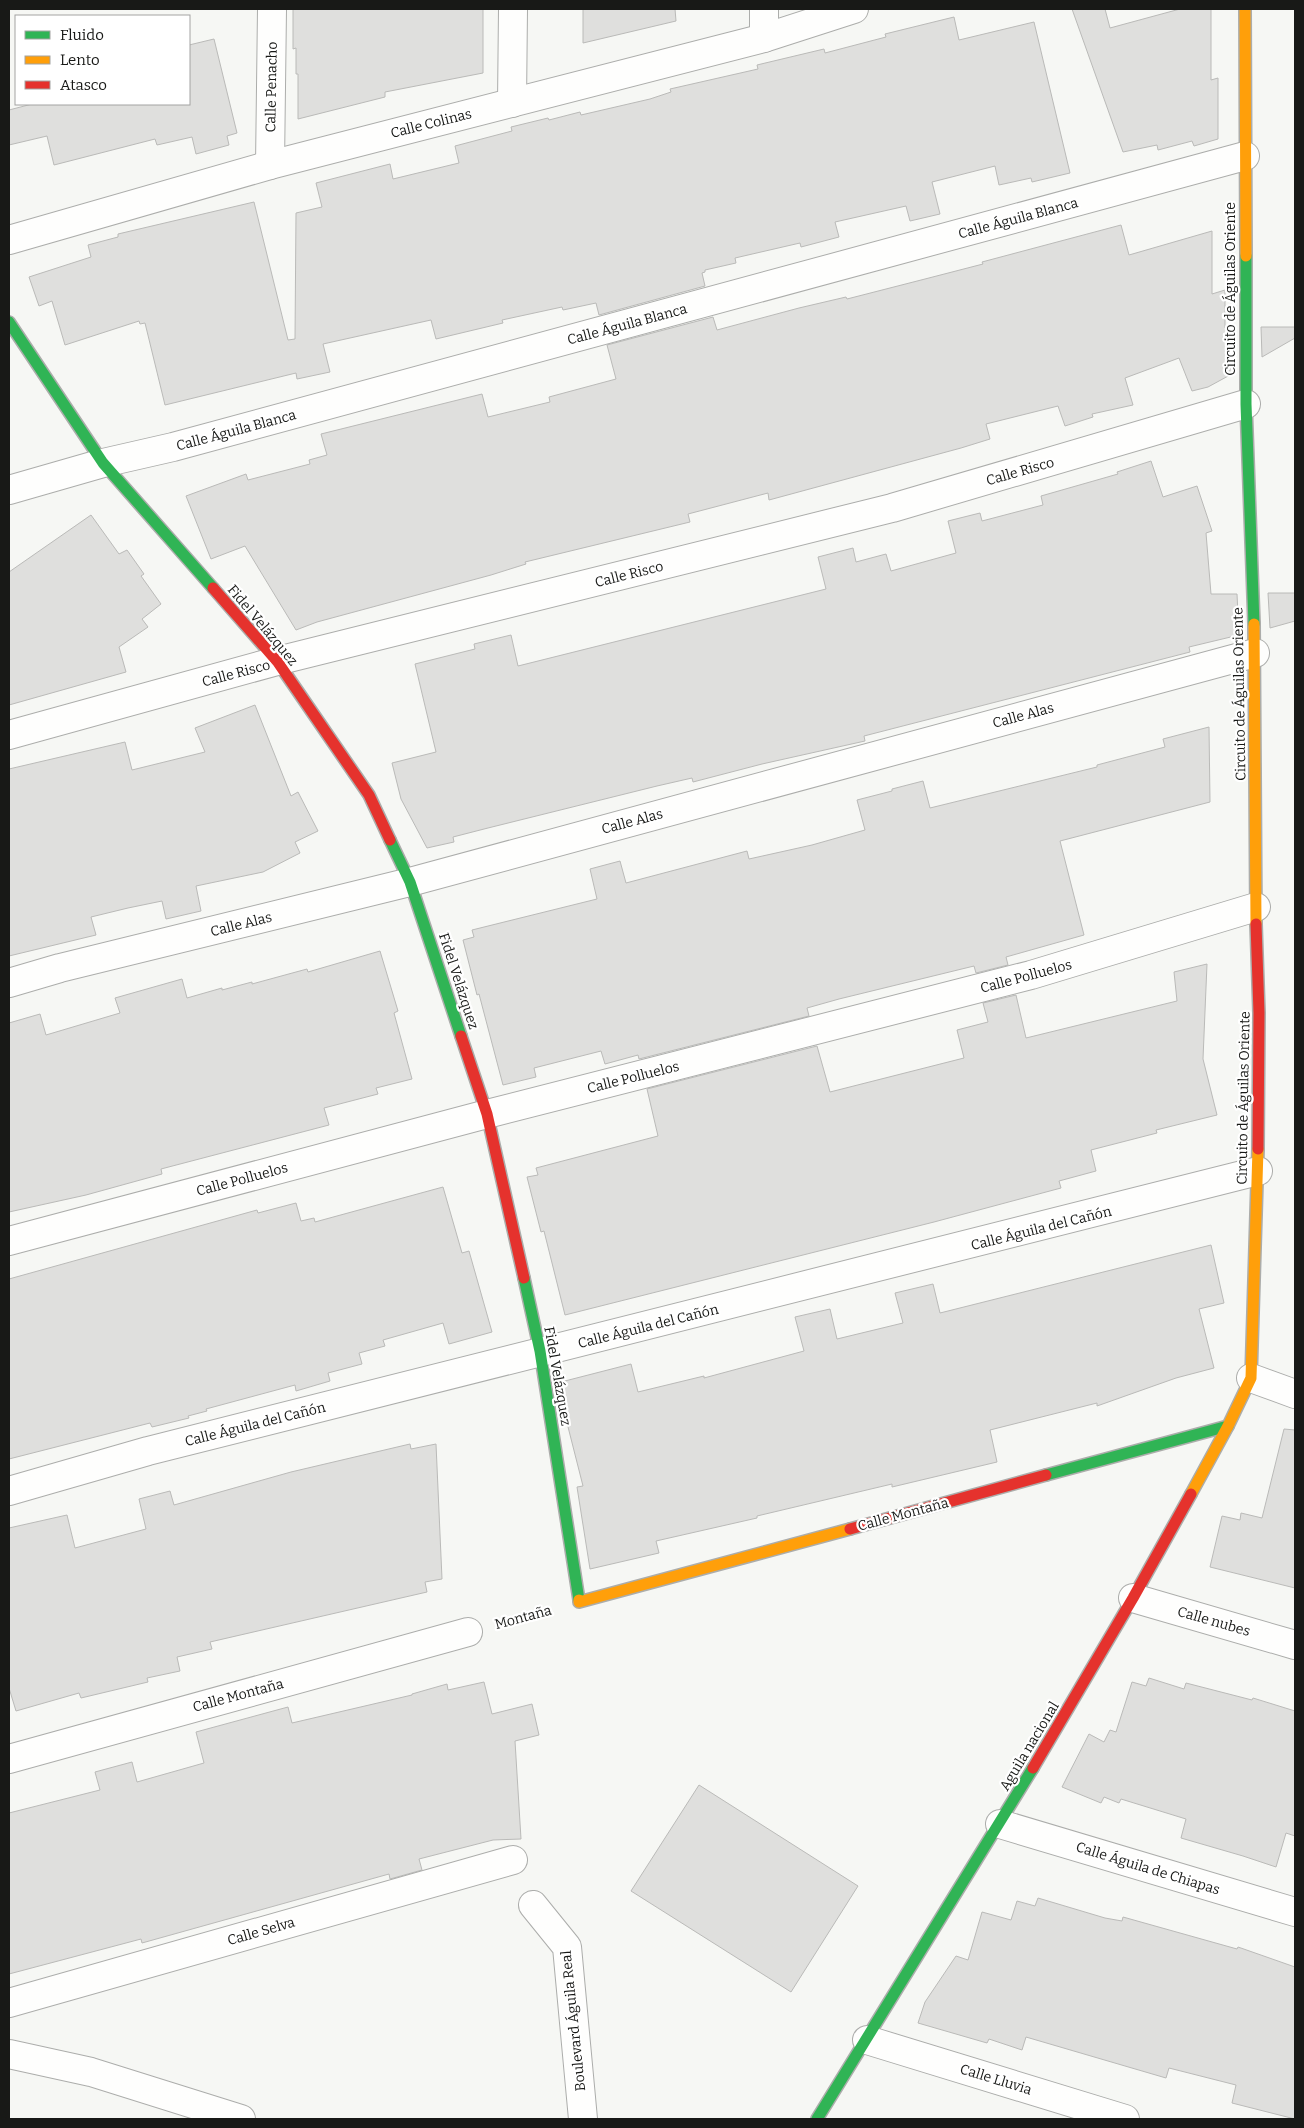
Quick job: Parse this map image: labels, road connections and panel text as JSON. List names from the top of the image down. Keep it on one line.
{"streets":{"street":["Calle Penacho","Calle Colinas","Calle Águila Blanca","Circuito de Águilas Oriente","Calle Risco","Fidel Velázquez","Calle Alas","Calle Polluelos","Calle Águila del Cañón","Calle Montaña","Calle nubes","Aguila nacional","Calle Águila de Chiapas","Calle Selva","Boulevard Águila Real","Calle Lluvia"],"path":["Montaña"]},"crossings":[["Calle Penacho","Calle Colinas"],["Calle Águila Blanca","Circuito de Águilas Oriente"],["Calle Águila Blanca","Fidel Velázquez"],["Circuito de Águilas Oriente","Calle Risco"],["Circuito de Águilas Oriente","Calle Alas"],["Circuito de Águilas Oriente","Calle Polluelos"],["Circuito de Águilas Oriente","Calle Águila del Cañón"],["Circuito de Águilas Oriente","Aguila nacional"],["Calle Risco","Fidel Velázquez"],["Fidel Velázquez","Calle Alas"],["Fidel Velázquez","Calle Polluelos"],["Fidel Velázquez","Calle Águila del Cañón"],["Fidel Velázquez","Calle Montaña"],["Fidel Velázquez","Montaña"],["Calle Montaña","Montaña"],["Calle Montaña","Aguila nacional"],["Calle nubes","Aguila nacional"],["Aguila nacional","Calle Águila de Chiapas"],["Aguila nacional","Calle Lluvia"]],"legend":["Fluido","Lento","Atasco"]}
